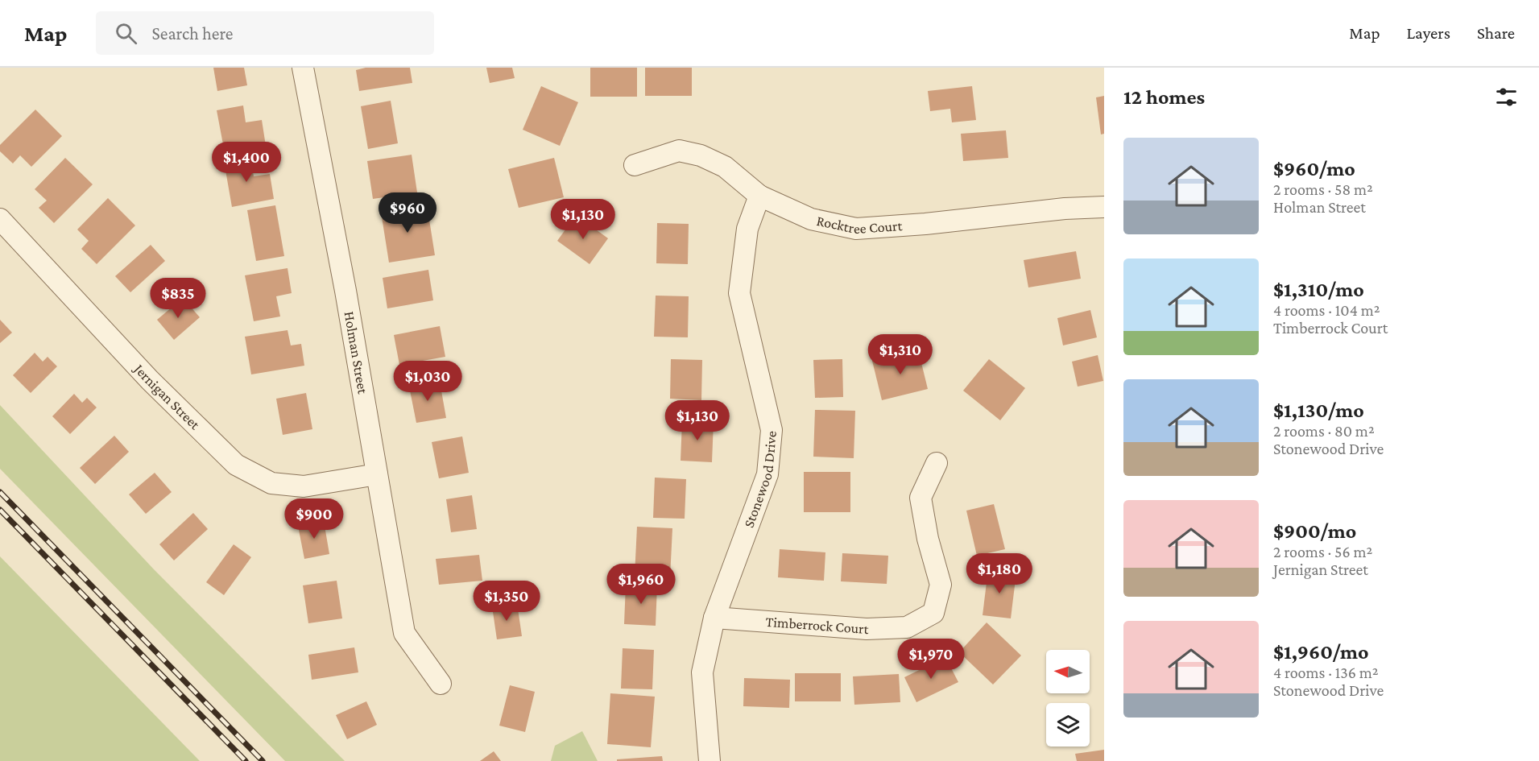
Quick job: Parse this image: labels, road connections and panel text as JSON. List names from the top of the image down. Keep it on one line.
{"streets":{"street":["Rocktree Court","Holman Street","Jernigan Street","Stonewood Drive","Timberrock Court"]},"crossings":[["Rocktree Court","Stonewood Drive"],["Holman Street","Jernigan Street"],["Stonewood Drive","Timberrock Court"]],"north":"left","page":{"header":"Map","search":"Search here","nav":["Map","Layers","Share"],"heading":"12 homes","list":[{"name":"$960/mo","note":"2 rooms · 58 m² · Holman Street"},{"name":"$1,310/mo","note":"4 rooms · 104 m² · Timberrock Court"},{"name":"$1,130/mo","note":"2 rooms · 80 m² · Stonewood Drive"},{"name":"$900/mo","note":"2 rooms · 56 m² · Jernigan Street"},{"name":"$1,960/mo","note":"4 rooms · 136 m² · Stonewood Drive"}],"price":["$1,400","$960","$1,130","$835","$1,310","$1,030","$1,130","$900","$1,180","$1,960","$1,350","$1,970"]}}
